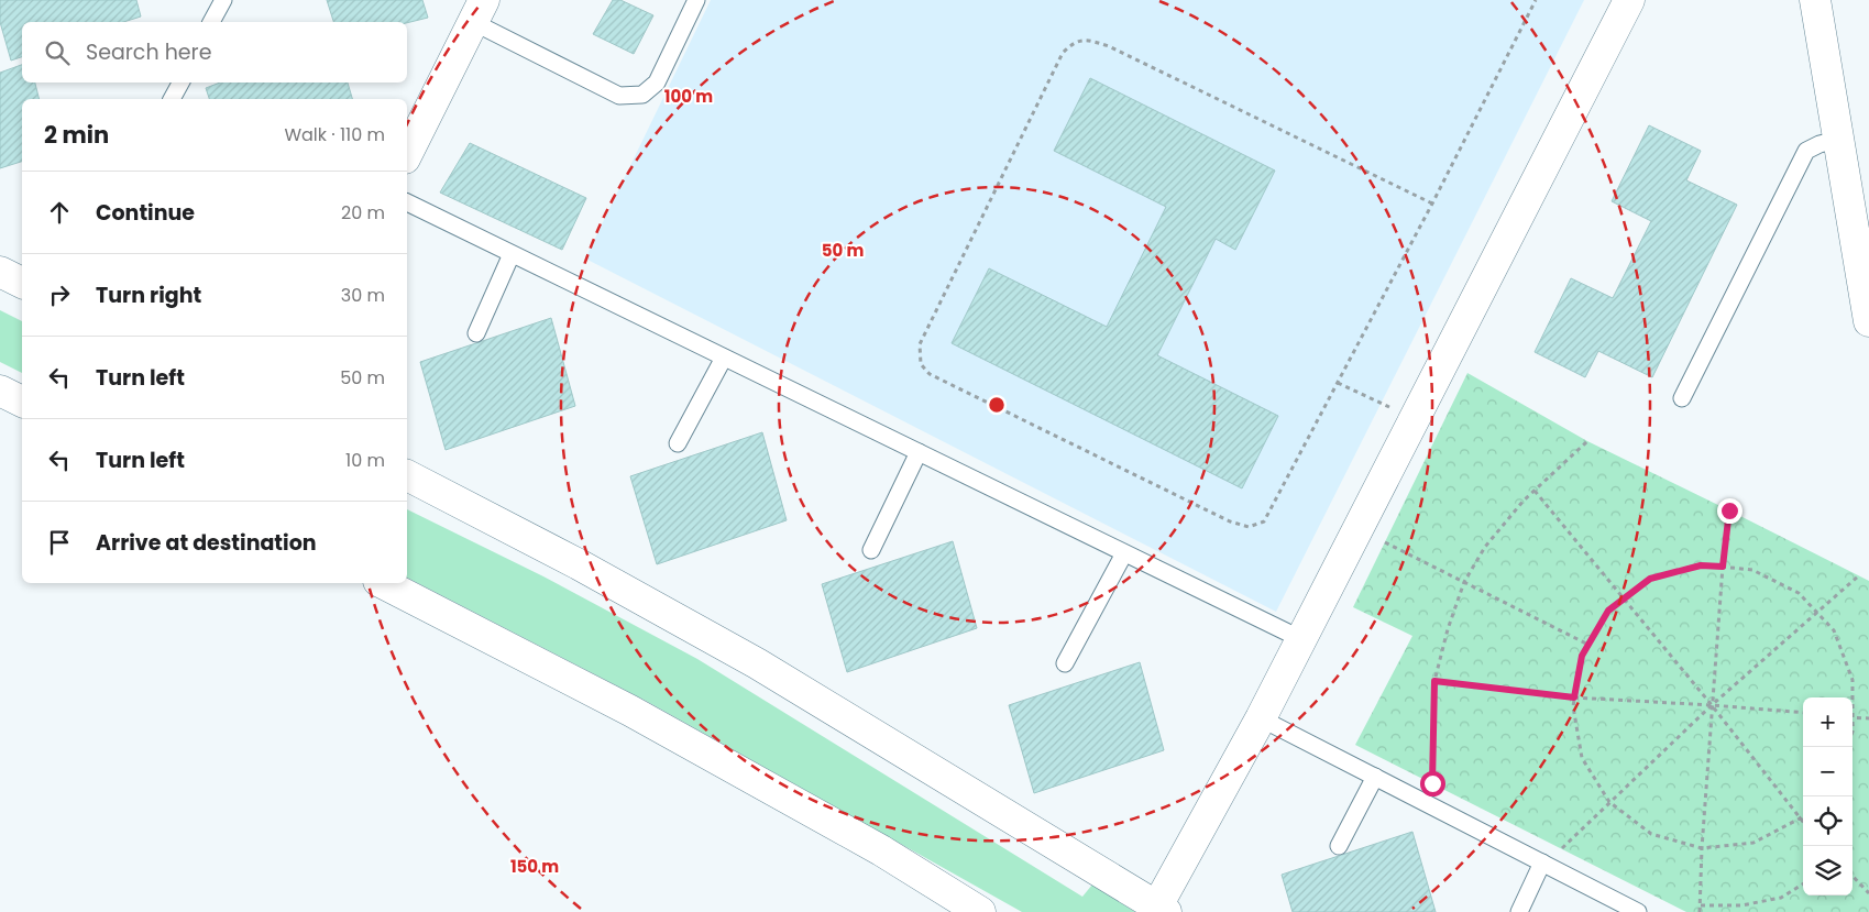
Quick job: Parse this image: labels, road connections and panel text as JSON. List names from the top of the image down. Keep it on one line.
{"page":{"search":"Search here","heading":["2 min","Walk · 110 m"],"list":[["Continue","20 m"],["Turn right","30 m"],["Turn left","50 m"],["Turn left","10 m"],"Arrive at destination"],"map_buttons":["+","−"]},"rings":["100 m","50 m","150 m"]}
